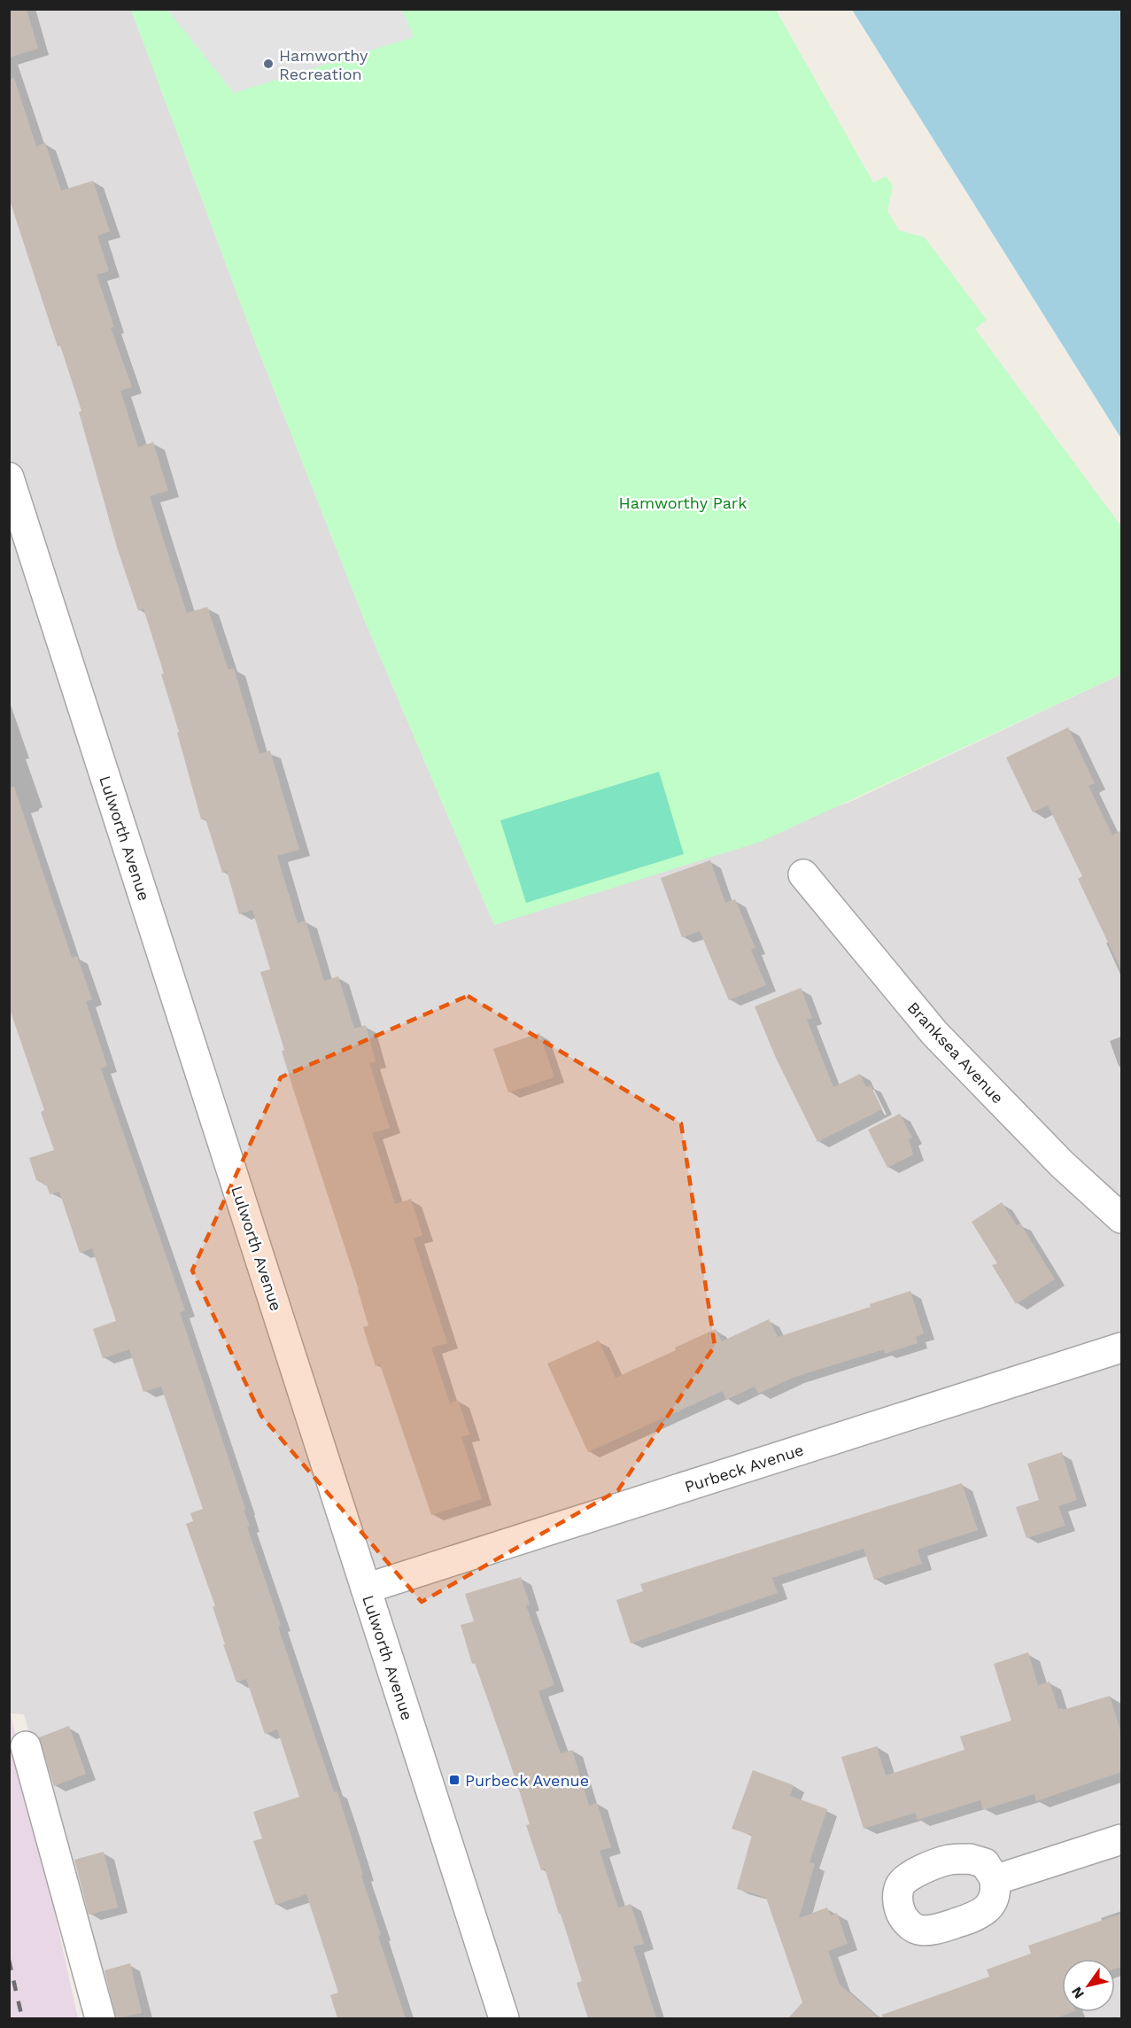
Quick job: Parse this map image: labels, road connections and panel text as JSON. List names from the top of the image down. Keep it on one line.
{"streets":{"street":["Lulworth Avenue","Branksea Avenue","Purbeck Avenue"]},"crossings":[["Lulworth Avenue","Purbeck Avenue"]],"parks":["Hamworthy Park"],"places":{"other":["Hamworthy Recreation"],"transit":["Purbeck Avenue"]},"north":"bottom left"}
